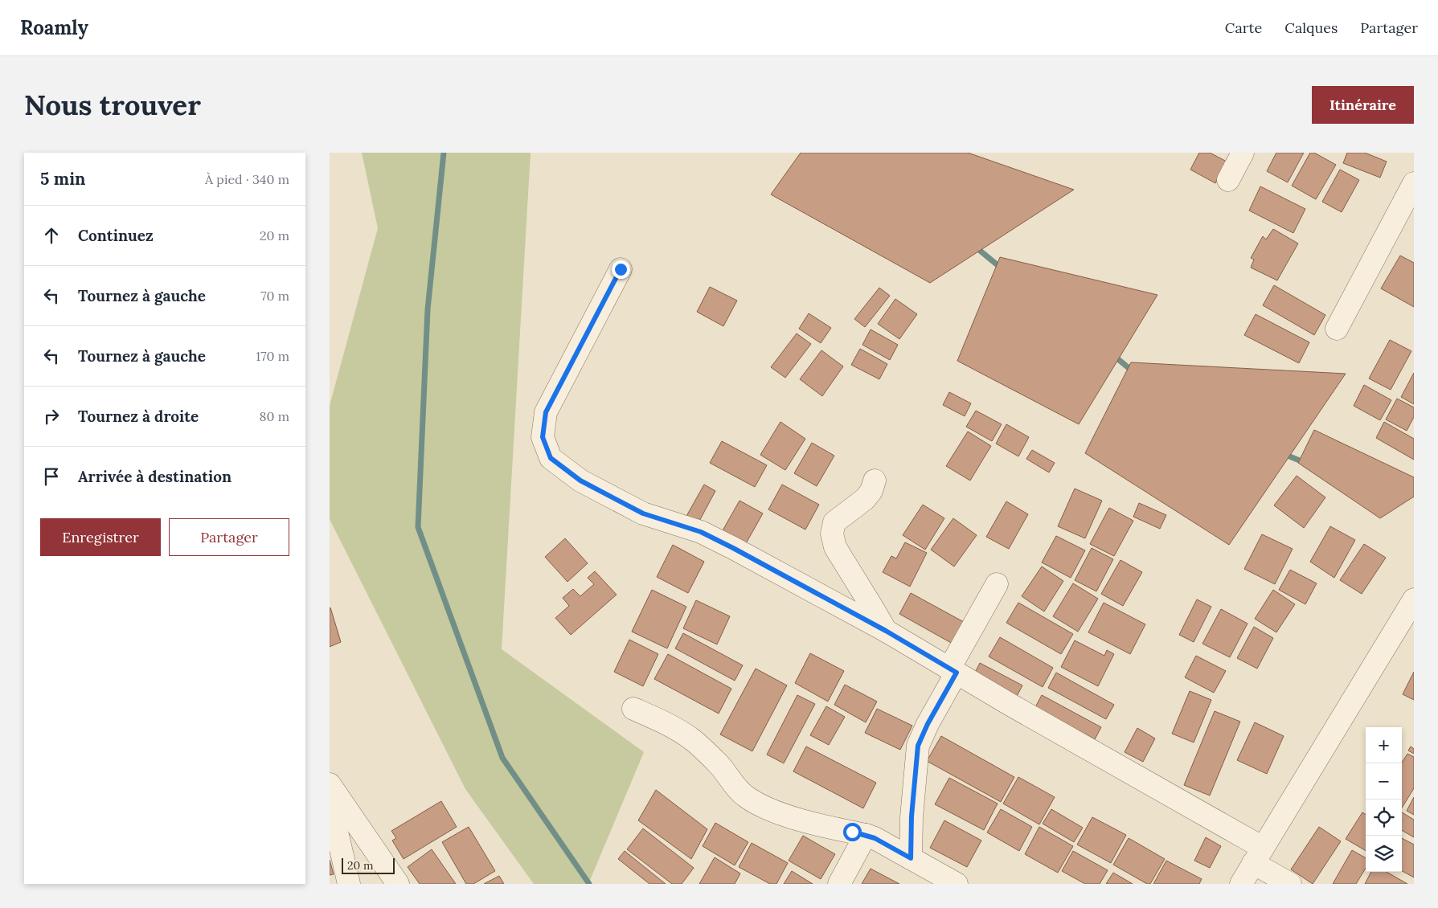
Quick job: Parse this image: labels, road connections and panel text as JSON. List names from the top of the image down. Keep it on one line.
{"scale_bar":"20 m","page":{"header":"Roamly","nav":["Carte","Calques","Partager"],"buttons":["Itinéraire",["Enregistrer","Partager"]],"title":"Nous trouver","heading":["5 min","À pied · 340 m"],"list":[["Continuez","20 m"],["Tournez à gauche","70 m"],["Tournez à gauche","170 m"],["Tournez à droite","80 m"],"Arrivée à destination"],"map_buttons":["+","−"],"scale":"20 m"}}
